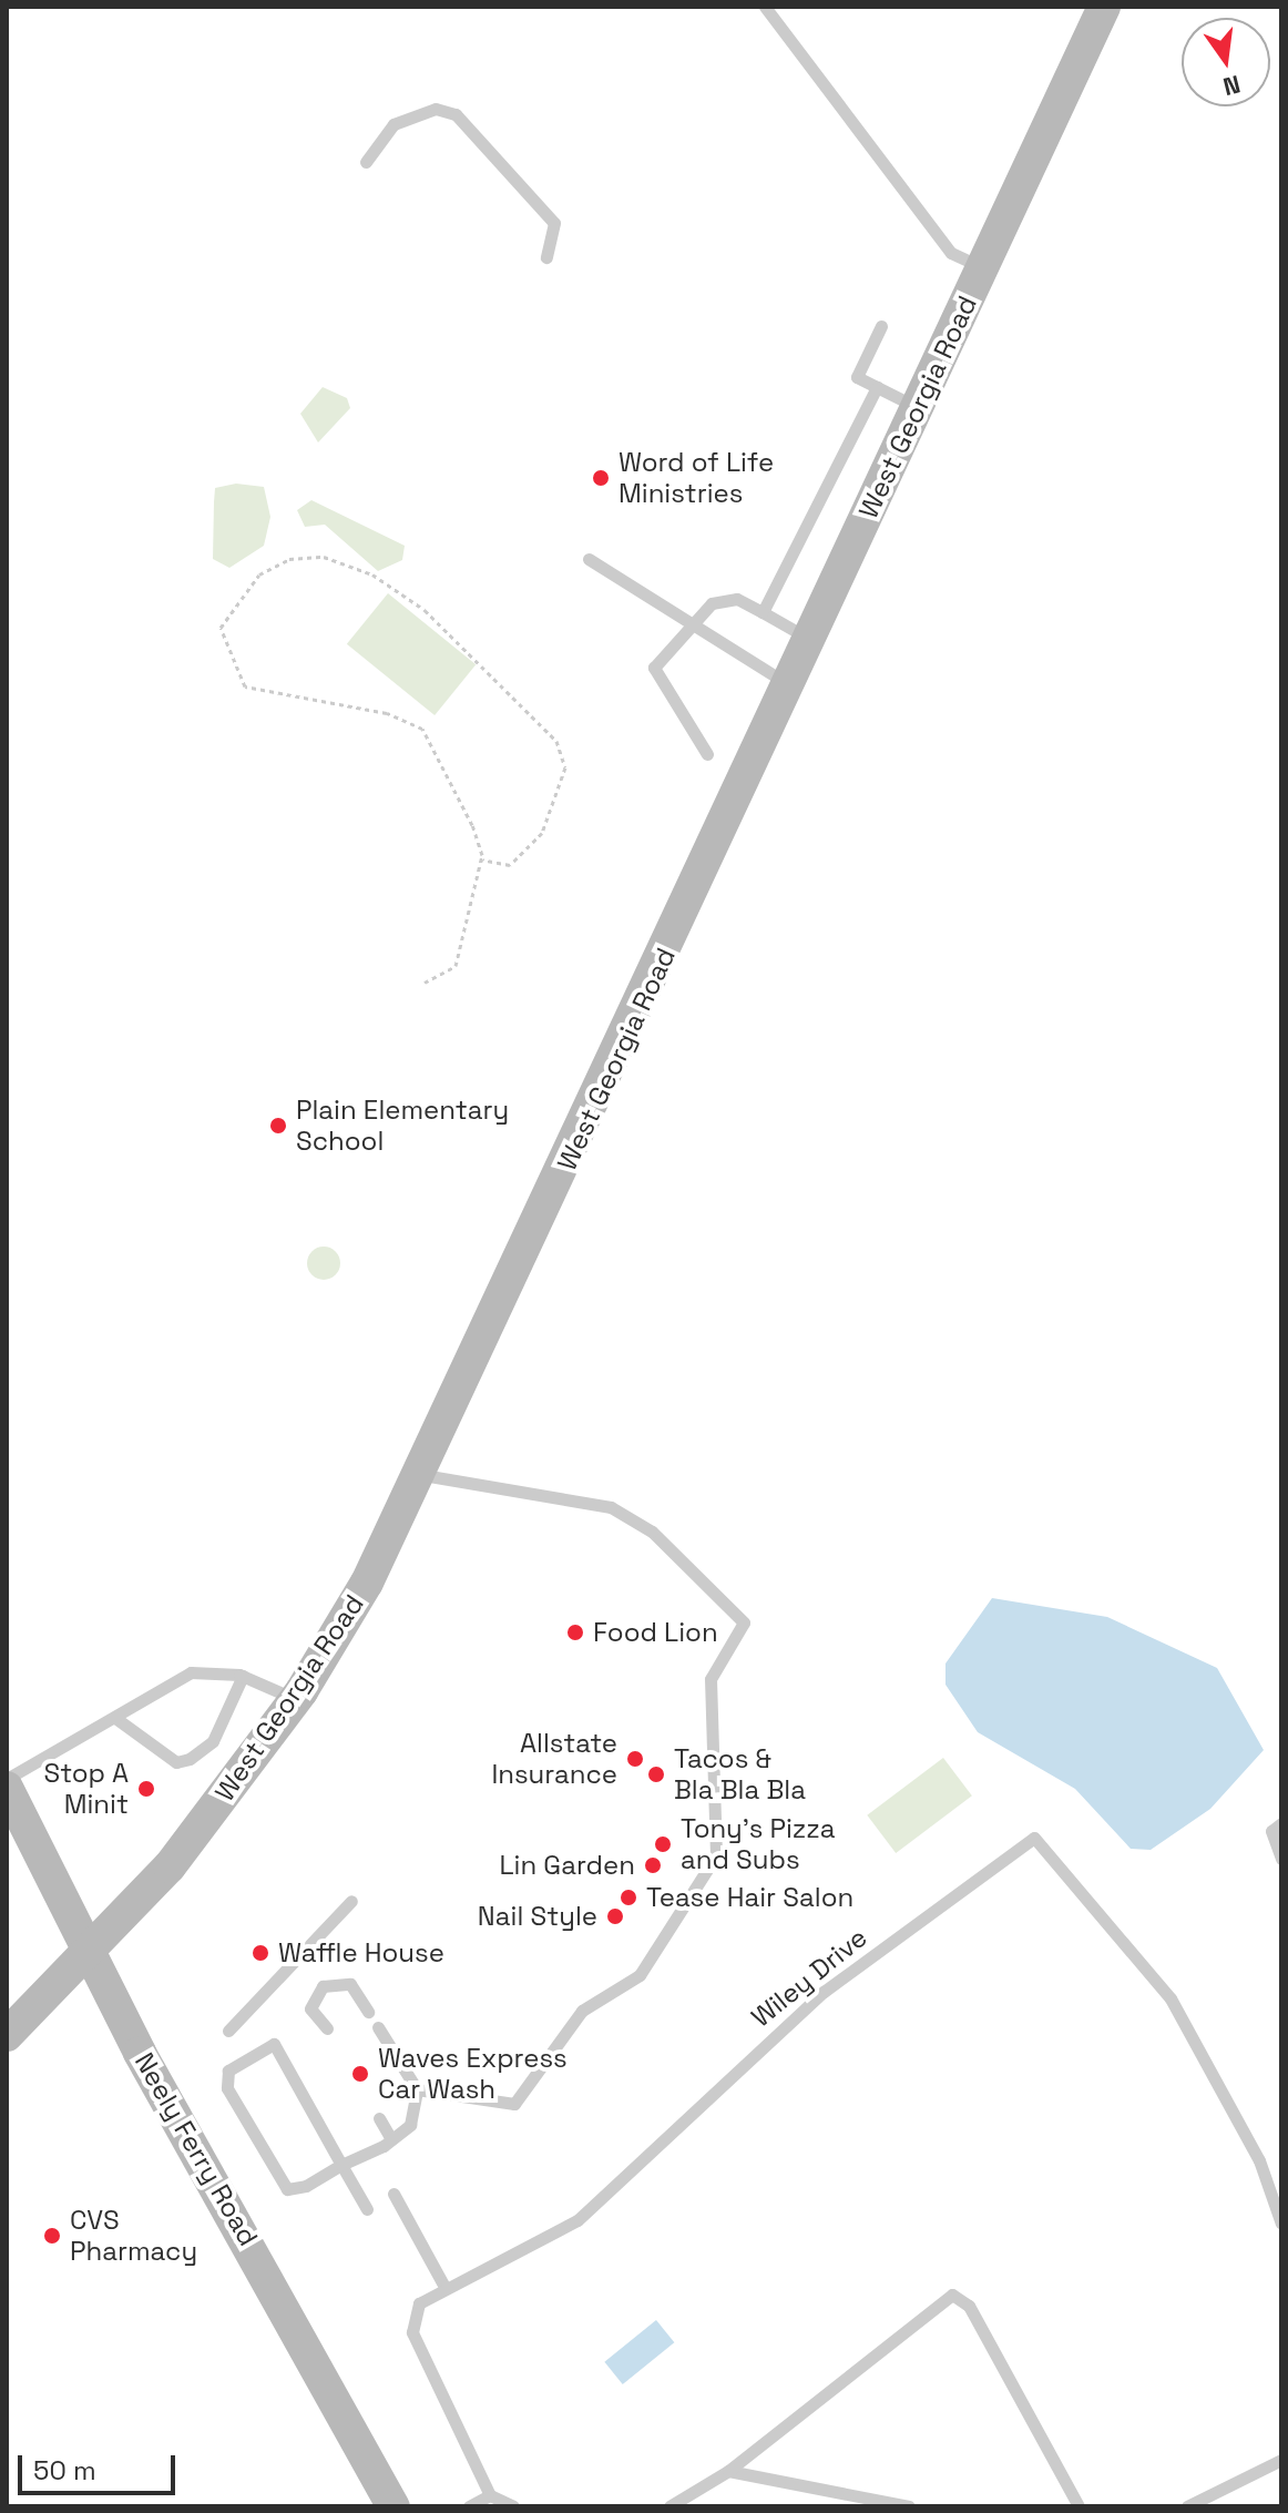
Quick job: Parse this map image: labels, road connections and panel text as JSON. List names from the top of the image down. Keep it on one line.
{"streets":{"main road":["West Georgia Road","Neely Ferry Road"],"lane":["Wiley Drive"]},"crossings":[["West Georgia Road","Neely Ferry Road"]],"places":["Word of Life Ministries","Plain Elementary School","Food Lion","Allstate Insurance","Tacos & Bla Bla Bla","Stop A Minit","Tony's Pizza and Subs","Lin Garden","Tease Hair Salon","Nail Style","Waffle House","Waves Express Car Wash","CVS Pharmacy"],"scale_bar":"50 m","north":"bottom"}
